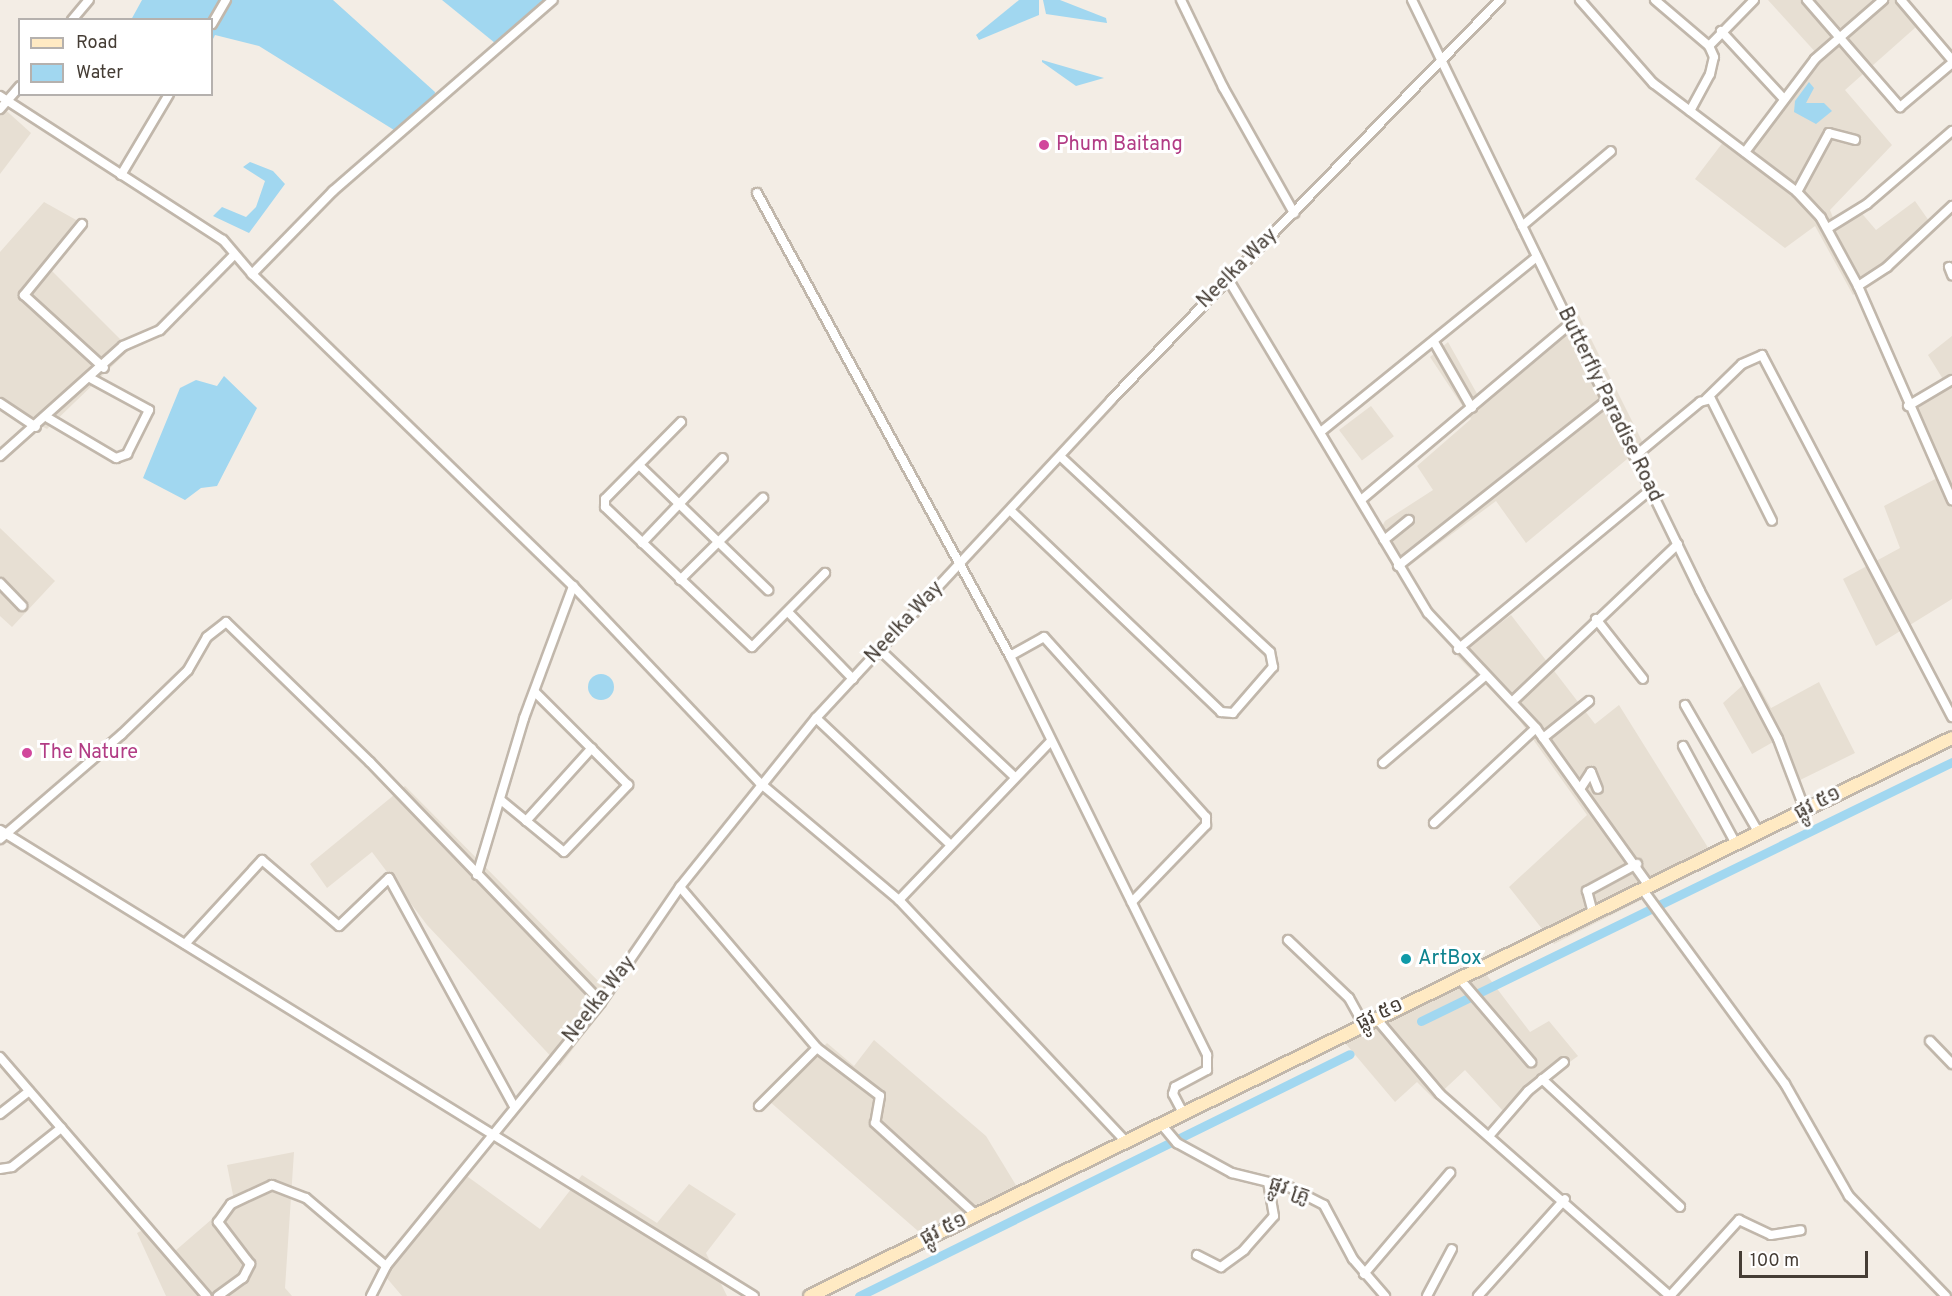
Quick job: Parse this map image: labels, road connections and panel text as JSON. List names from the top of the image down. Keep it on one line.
{"streets":{"main road":["ផ្លូវ ៥១"],"street":["Neelka Way","Butterfly Paradise Road","ផ្លូវ គ្រូ"]},"crossings":[["Neelka Way","Butterfly Paradise Road"],["Butterfly Paradise Road","ផ្លូវ ៥១"],["ផ្លូវ ៥១","ផ្លូវ គ្រូ"]],"places":["Phum Baitang","The Nature","ArtBox"],"legend":["Road","Water"],"scale_bar":"100 m"}
